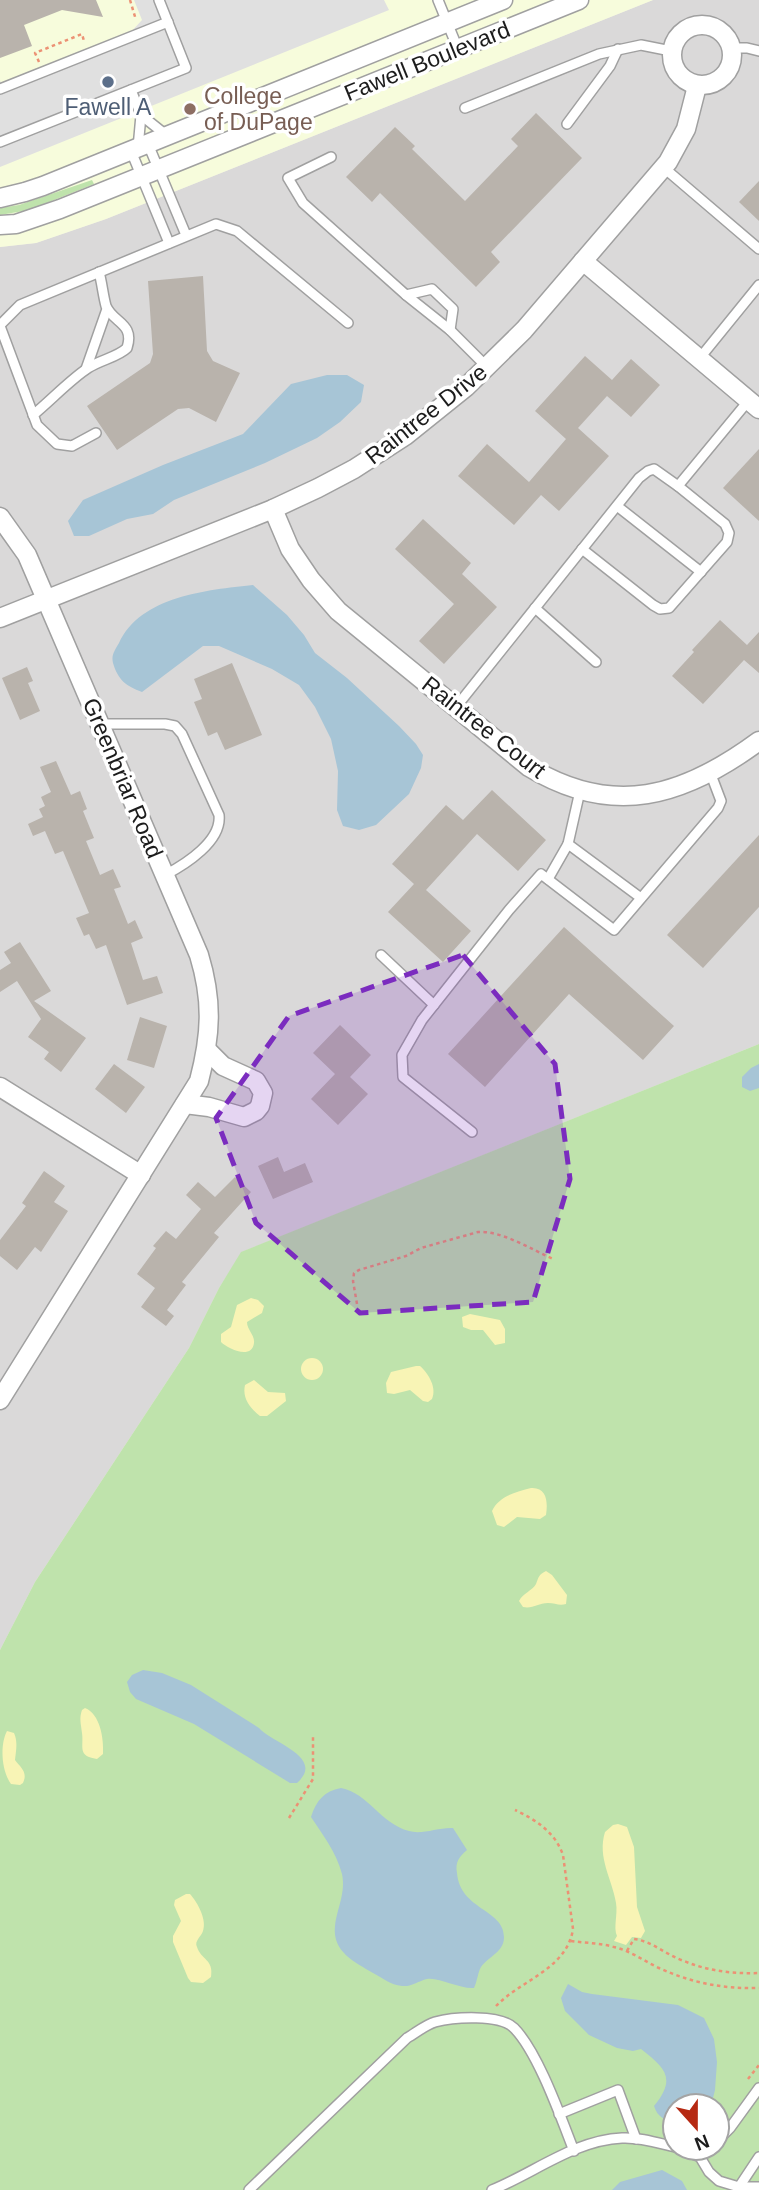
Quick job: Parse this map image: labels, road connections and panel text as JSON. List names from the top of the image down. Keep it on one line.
{"streets":{"street":["Fawell Boulevard","Raintree Drive","Raintree Court","Greenbriar Road"]},"crossings":[["Raintree Drive","Raintree Court"],["Raintree Drive","Greenbriar Road"]],"places":["Fawell A","College of DuPage"],"north":"bottom"}
